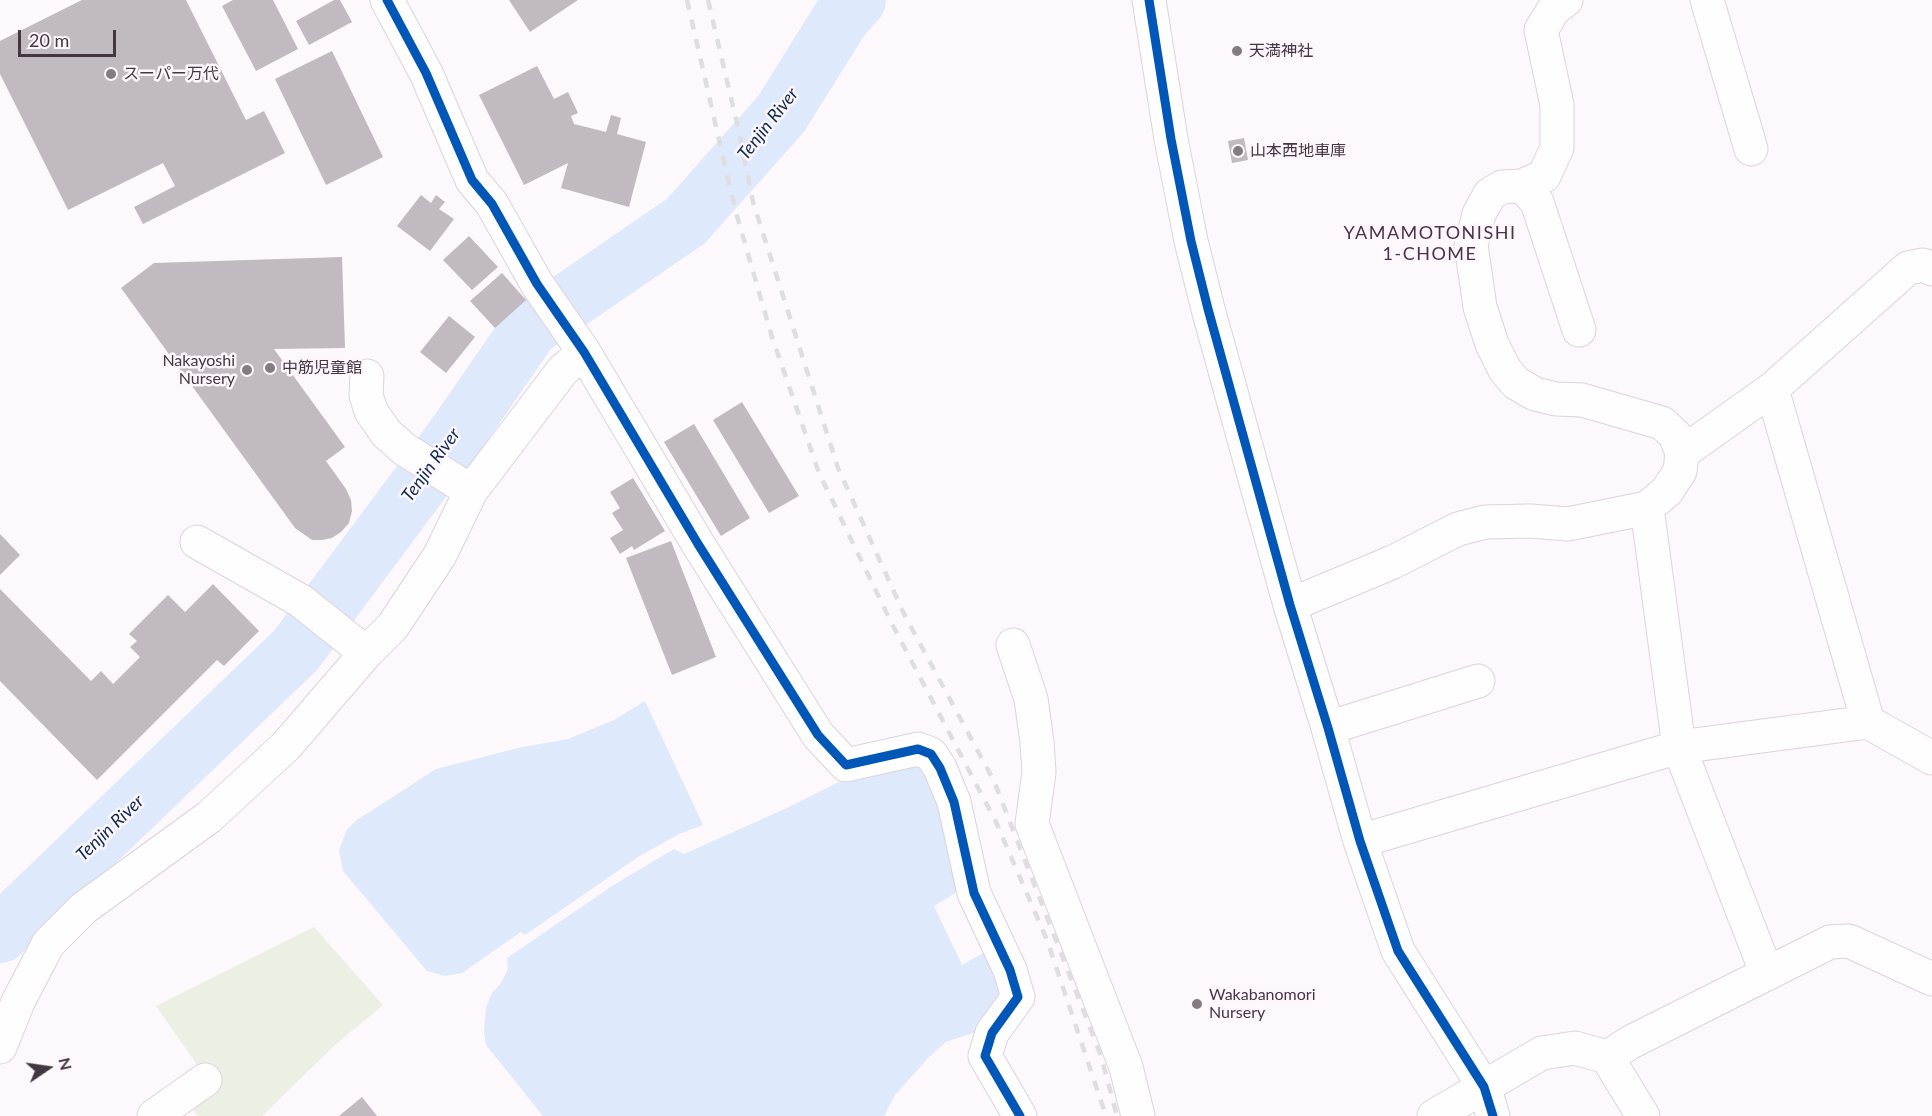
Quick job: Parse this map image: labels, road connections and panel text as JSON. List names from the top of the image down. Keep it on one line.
{"districts":["YAMAMOTONISHI 1-CHOME"],"water":["Tenjin River"],"places":["天満神社","スーパー万代","山本西地車庫","中筋児童館","Nakayoshi Nursery","Wakabanomori Nursery"],"scale_bar":"20 m","north":"right"}
